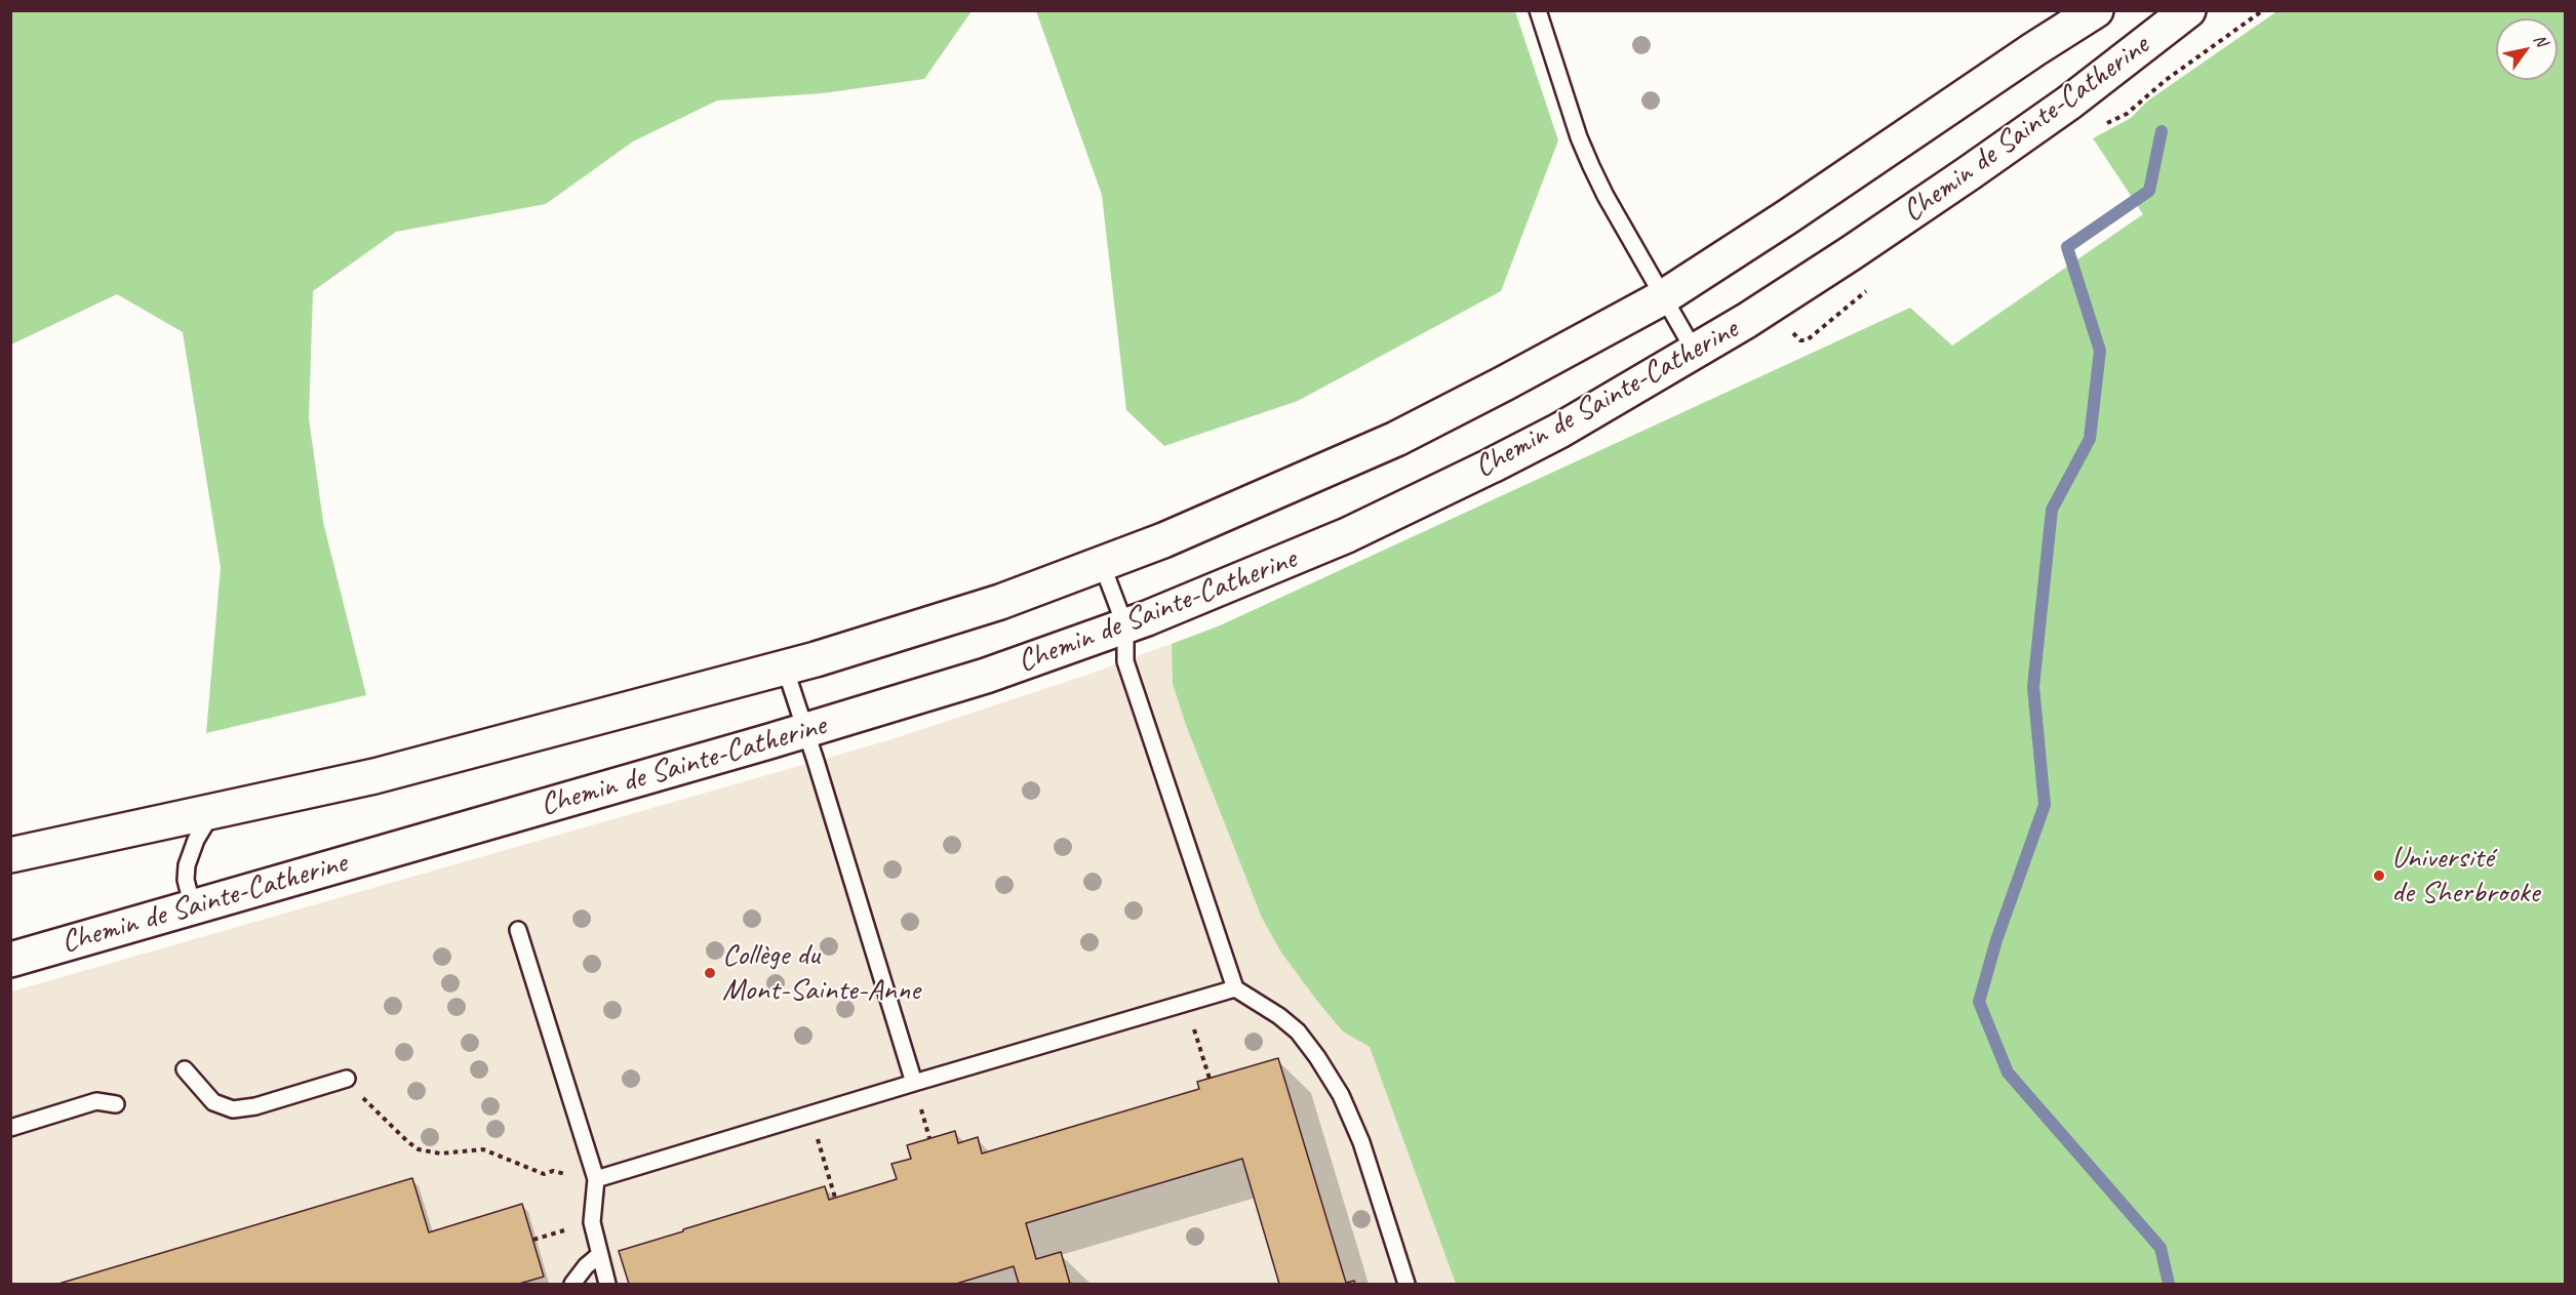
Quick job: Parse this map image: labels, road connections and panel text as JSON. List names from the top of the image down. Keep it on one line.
{"streets":{"main road":["Chemin de Sainte-Catherine"]},"places":["Université de Sherbrooke","Collège du Mont-Sainte-Anne"],"north":"top right"}
